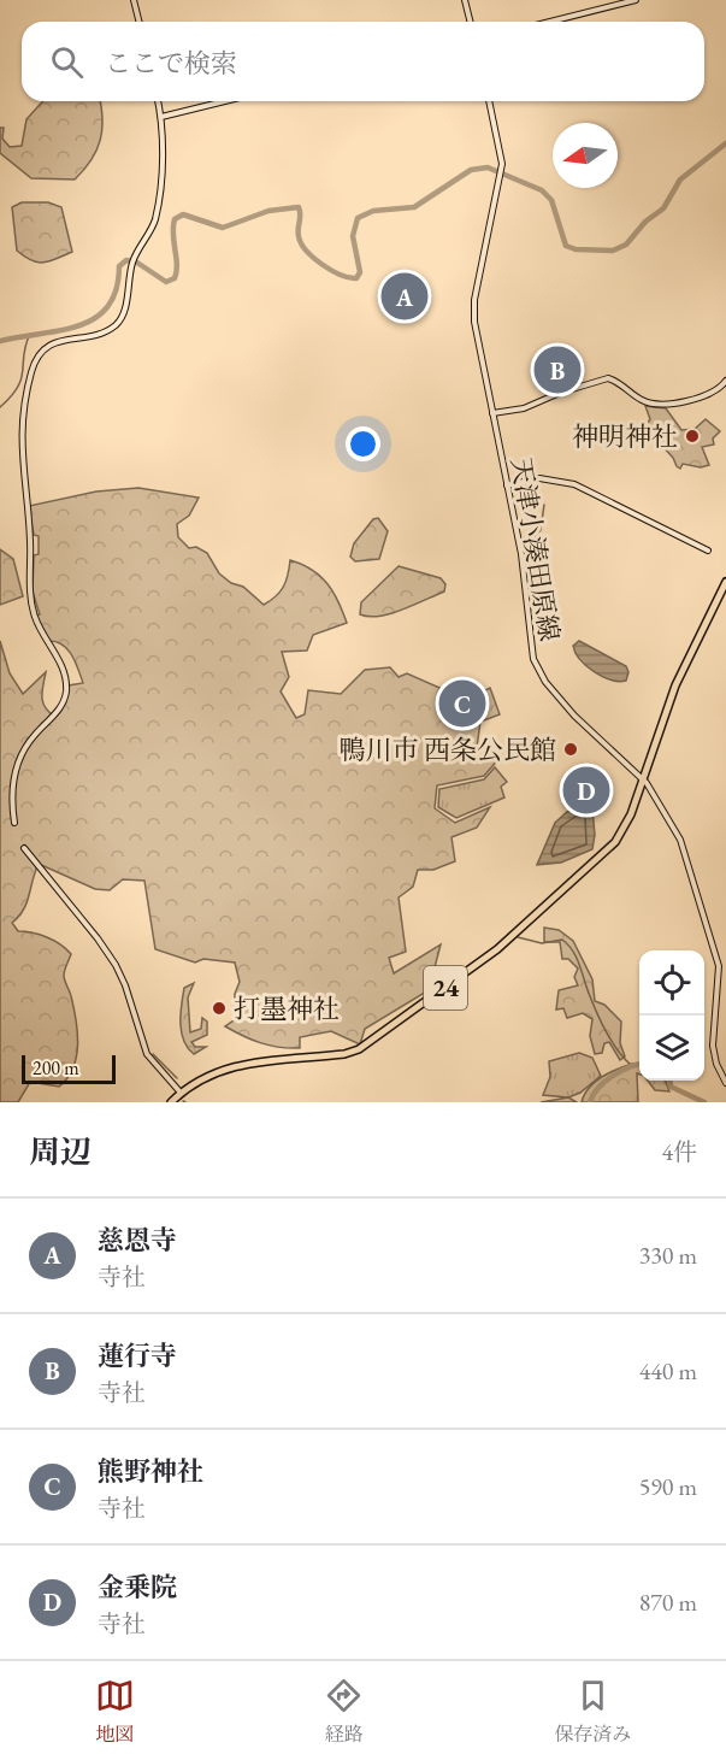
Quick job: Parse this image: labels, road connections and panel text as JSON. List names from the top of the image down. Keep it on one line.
{"streets":{"main road":["24"],"street":["天津小湊田原線"]},"crossings":[["天津小湊田原線","24"]],"places":["神明神社","鴨川市 西条公民館","打墨神社"],"scale_bar":"200 m","north":"left","page":{"search":"ここで検索","pins":["A","B","C","D"],"scale":"200 m","heading":["周辺","4件"],"list":[{"mark":"A","name":"慈恩寺","note":"寺社","value":"330 m"},{"mark":"B","name":"蓮行寺","note":"寺社","value":"440 m"},{"mark":"C","name":"熊野神社","note":"寺社","value":"590 m"},{"mark":"D","name":"金乗院","note":"寺社","value":"870 m"}],"nav":["地図","経路","保存済み"]}}
